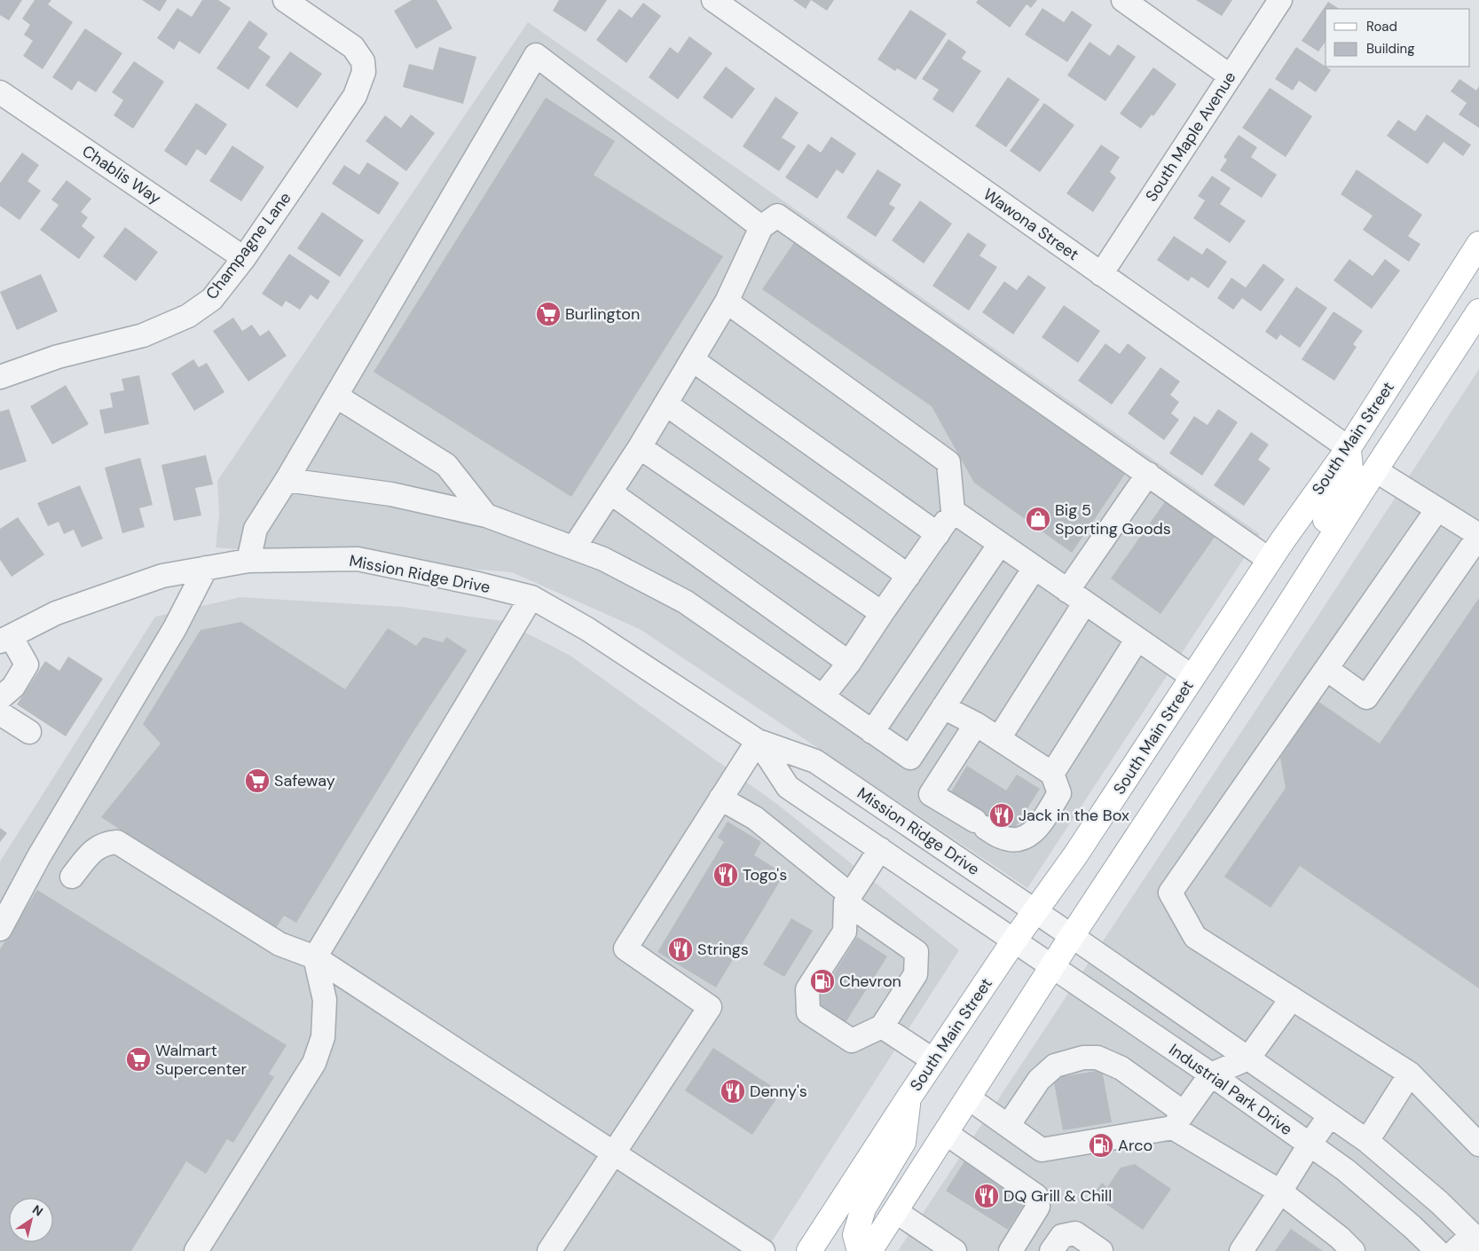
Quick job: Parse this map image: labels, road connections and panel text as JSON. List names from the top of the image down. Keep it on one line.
{"streets":{"main road":["South Main Street"],"street":["South Maple Avenue","Chablis Way","Wawona Street","Champagne Lane","Mission Ridge Drive","Industrial Park Drive"]},"crossings":[["South Maple Avenue","Wawona Street"],["Chablis Way","Champagne Lane"],["Wawona Street","South Main Street"],["South Main Street","Mission Ridge Drive"],["South Main Street","Industrial Park Drive"],["Mission Ridge Drive","Industrial Park Drive"]],"places":{"supermarket":["Burlington","Safeway","Walmart Supercenter"],"shop":["Big 5 Sporting Goods"],"restaurant":["Jack in the Box","Togo's","Strings","Denny's","DQ Grill & Chill"],"fuel station":["Chevron","Arco"]},"legend":["Road","Building"],"north":"top right"}
